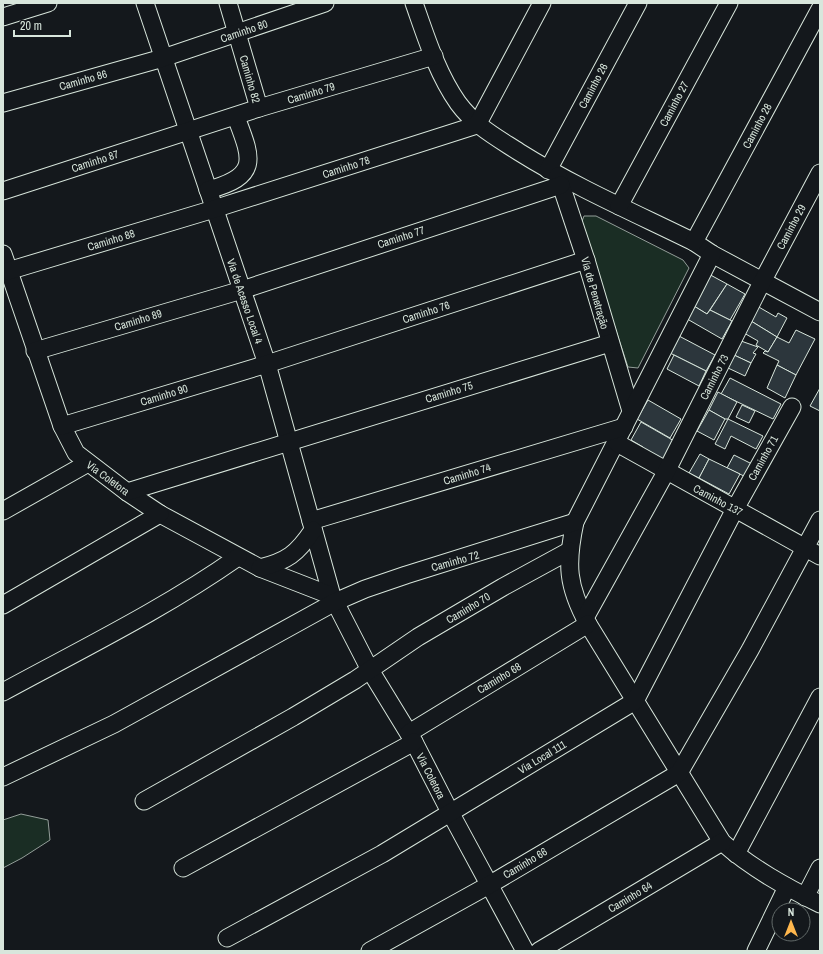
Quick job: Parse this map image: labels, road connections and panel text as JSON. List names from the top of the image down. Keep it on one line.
{"streets":{"street":["Caminho 80","Caminho 82","Caminho 86","Caminho 26","Caminho 79","Caminho 27","Caminho 28","Caminho 87","Caminho 78","Caminho 29","Caminho 77","Caminho 88","Via de Penetração","Via de Acesso Local 4","Caminho 76","Caminho 89","Caminho 73","Caminho 75","Caminho 90","Caminho 71","Caminho 74","Via Coletora","Caminho 137","Caminho 72","Caminho 70","Caminho 68","Via Local 111","Caminho 66","Caminho 64"]},"crossings":[["Caminho 80","Caminho 82"],["Caminho 80","Caminho 86"],["Caminho 80","Via de Acesso Local 4"],["Caminho 82","Caminho 79"],["Caminho 86","Via de Acesso Local 4"],["Caminho 26","Caminho 77"],["Caminho 26","Via de Penetração"],["Caminho 79","Caminho 87"],["Caminho 79","Via de Acesso Local 4"],["Caminho 87","Via de Acesso Local 4"],["Caminho 78","Caminho 88"],["Caminho 78","Via de Acesso Local 4"],["Caminho 29","Caminho 73"],["Caminho 77","Via de Penetração"],["Caminho 77","Via de Acesso Local 4"],["Caminho 77","Caminho 89"],["Caminho 88","Via de Acesso Local 4"],["Caminho 88","Via Coletora"],["Via de Penetração","Caminho 76"],["Via de Penetração","Caminho 75"],["Via de Acesso Local 4","Caminho 76"],["Via de Acesso Local 4","Caminho 89"],["Via de Acesso Local 4","Caminho 75"],["Via de Acesso Local 4","Caminho 90"],["Via de Acesso Local 4","Caminho 74"],["Via de Acesso Local 4","Via Coletora"],["Via de Acesso Local 4","Caminho 72"],["Caminho 76","Caminho 90"],["Caminho 89","Via Coletora"],["Caminho 73","Caminho 137"],["Caminho 73","Caminho 68"],["Caminho 75","Via Coletora"],["Caminho 90","Via Coletora"],["Caminho 71","Caminho 137"],["Caminho 71","Via Local 111"],["Via Coletora","Caminho 72"],["Via Coletora","Caminho 70"],["Via Coletora","Caminho 68"],["Via Coletora","Via Local 111"],["Via Coletora","Caminho 66"]],"scale_bar":"20 m","north":"top"}
